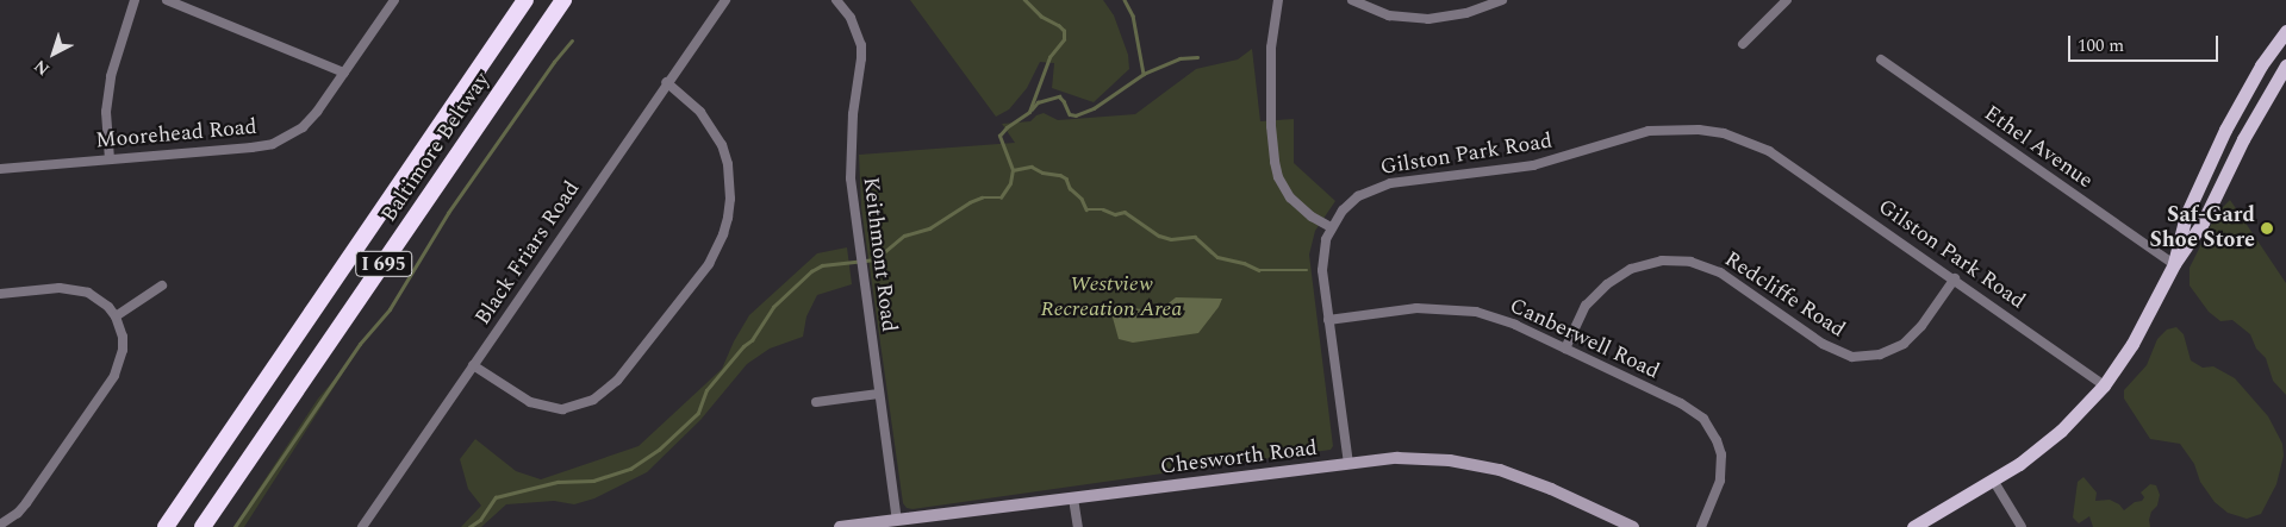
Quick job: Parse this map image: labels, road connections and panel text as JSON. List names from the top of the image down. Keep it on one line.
{"streets":{"highway":["Baltimore Beltway","I 695"],"street":["Moorehead Road","Ethel Avenue","Gilston Park Road","Black Friars Road","Keithmont Road","Redcliffe Road","Canberwell Road","Chesworth Road"]},"crossings":[["Gilston Park Road","Redcliffe Road"],["Gilston Park Road","Canberwell Road"],["Gilston Park Road","Chesworth Road"],["Keithmont Road","Chesworth Road"],["Redcliffe Road","Canberwell Road"]],"parks":["Westview Recreation Area"],"places":["Saf-Gard Shoe Store"],"scale_bar":"100 m","north":"bottom left"}
